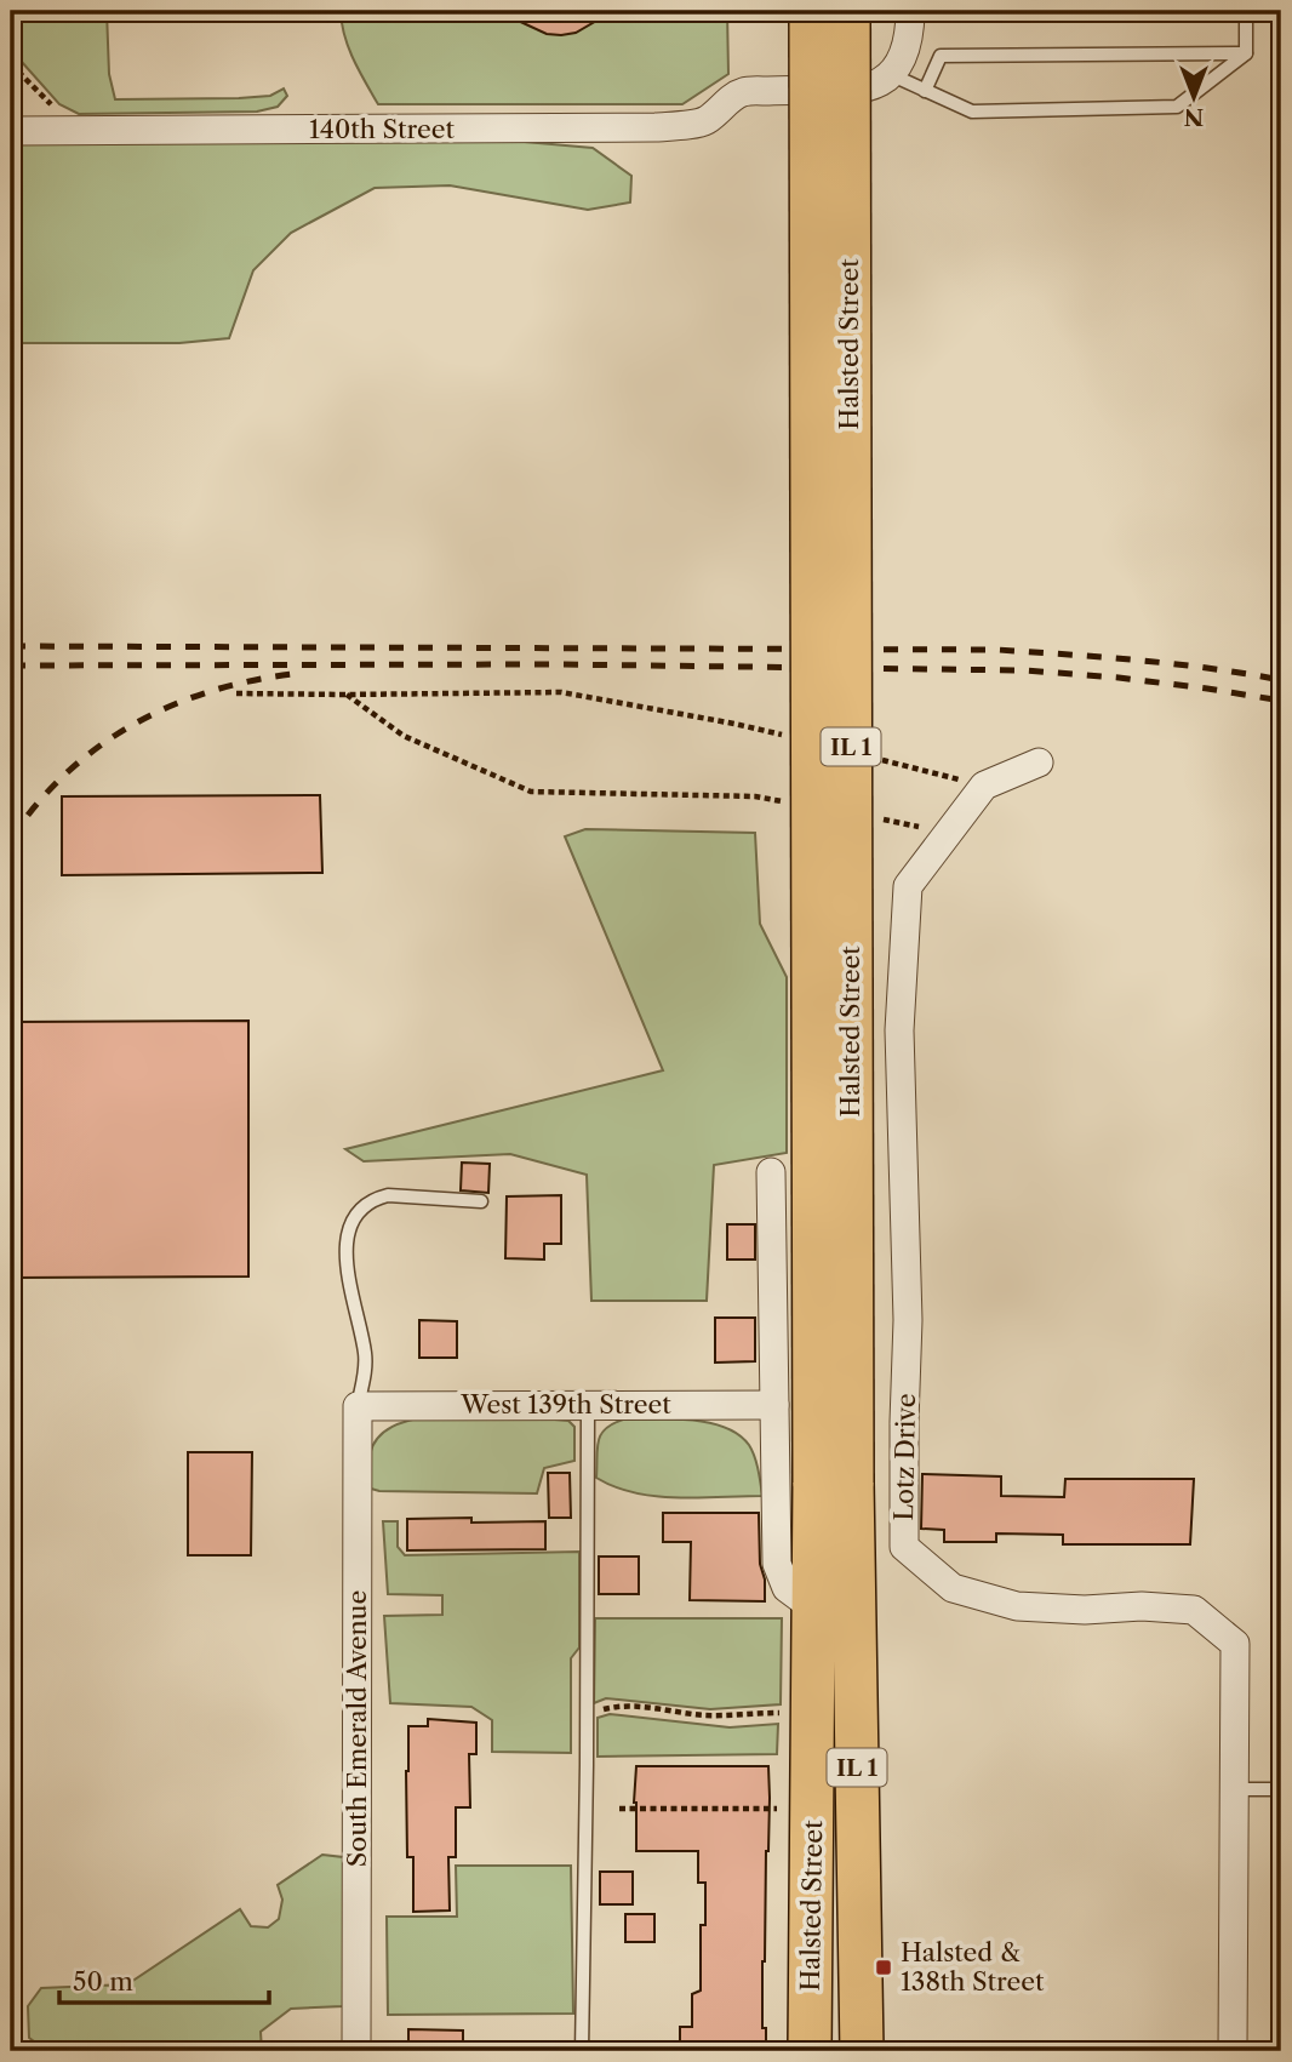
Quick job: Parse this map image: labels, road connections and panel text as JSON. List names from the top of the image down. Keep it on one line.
{"streets":{"main road":["Halsted Street","IL 1"],"street":["140th Street","West 139th Street","Lotz Drive","South Emerald Avenue"]},"crossings":[["West 139th Street","South Emerald Avenue"]],"places":{"transit":["Halsted & 138th Street"]},"scale_bar":"50 m","north":"bottom"}
